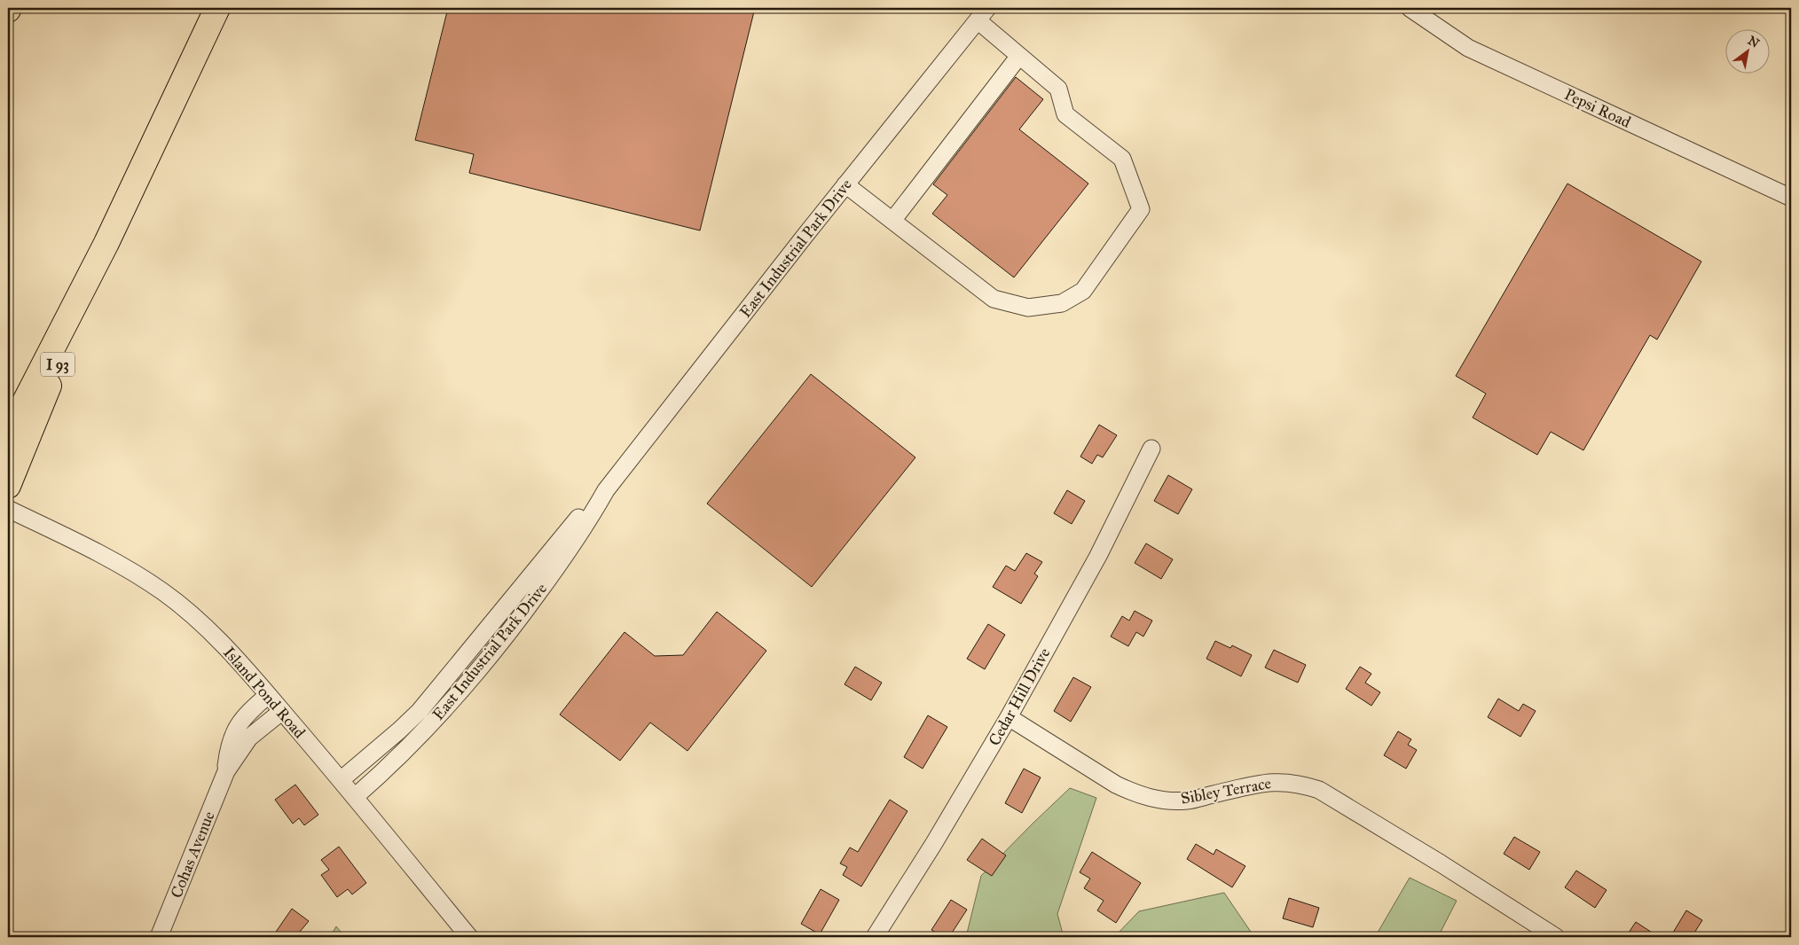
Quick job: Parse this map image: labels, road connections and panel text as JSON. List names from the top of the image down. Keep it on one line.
{"streets":{"highway":["I 93"],"street":["Pepsi Road","East Industrial Park Drive","Island Pond Road","Cedar Hill Drive","Sibley Terrace","Cohas Avenue"]},"crossings":[["East Industrial Park Drive","Island Pond Road"],["Island Pond Road","Cohas Avenue"],["Cedar Hill Drive","Sibley Terrace"]],"north":"top right"}
